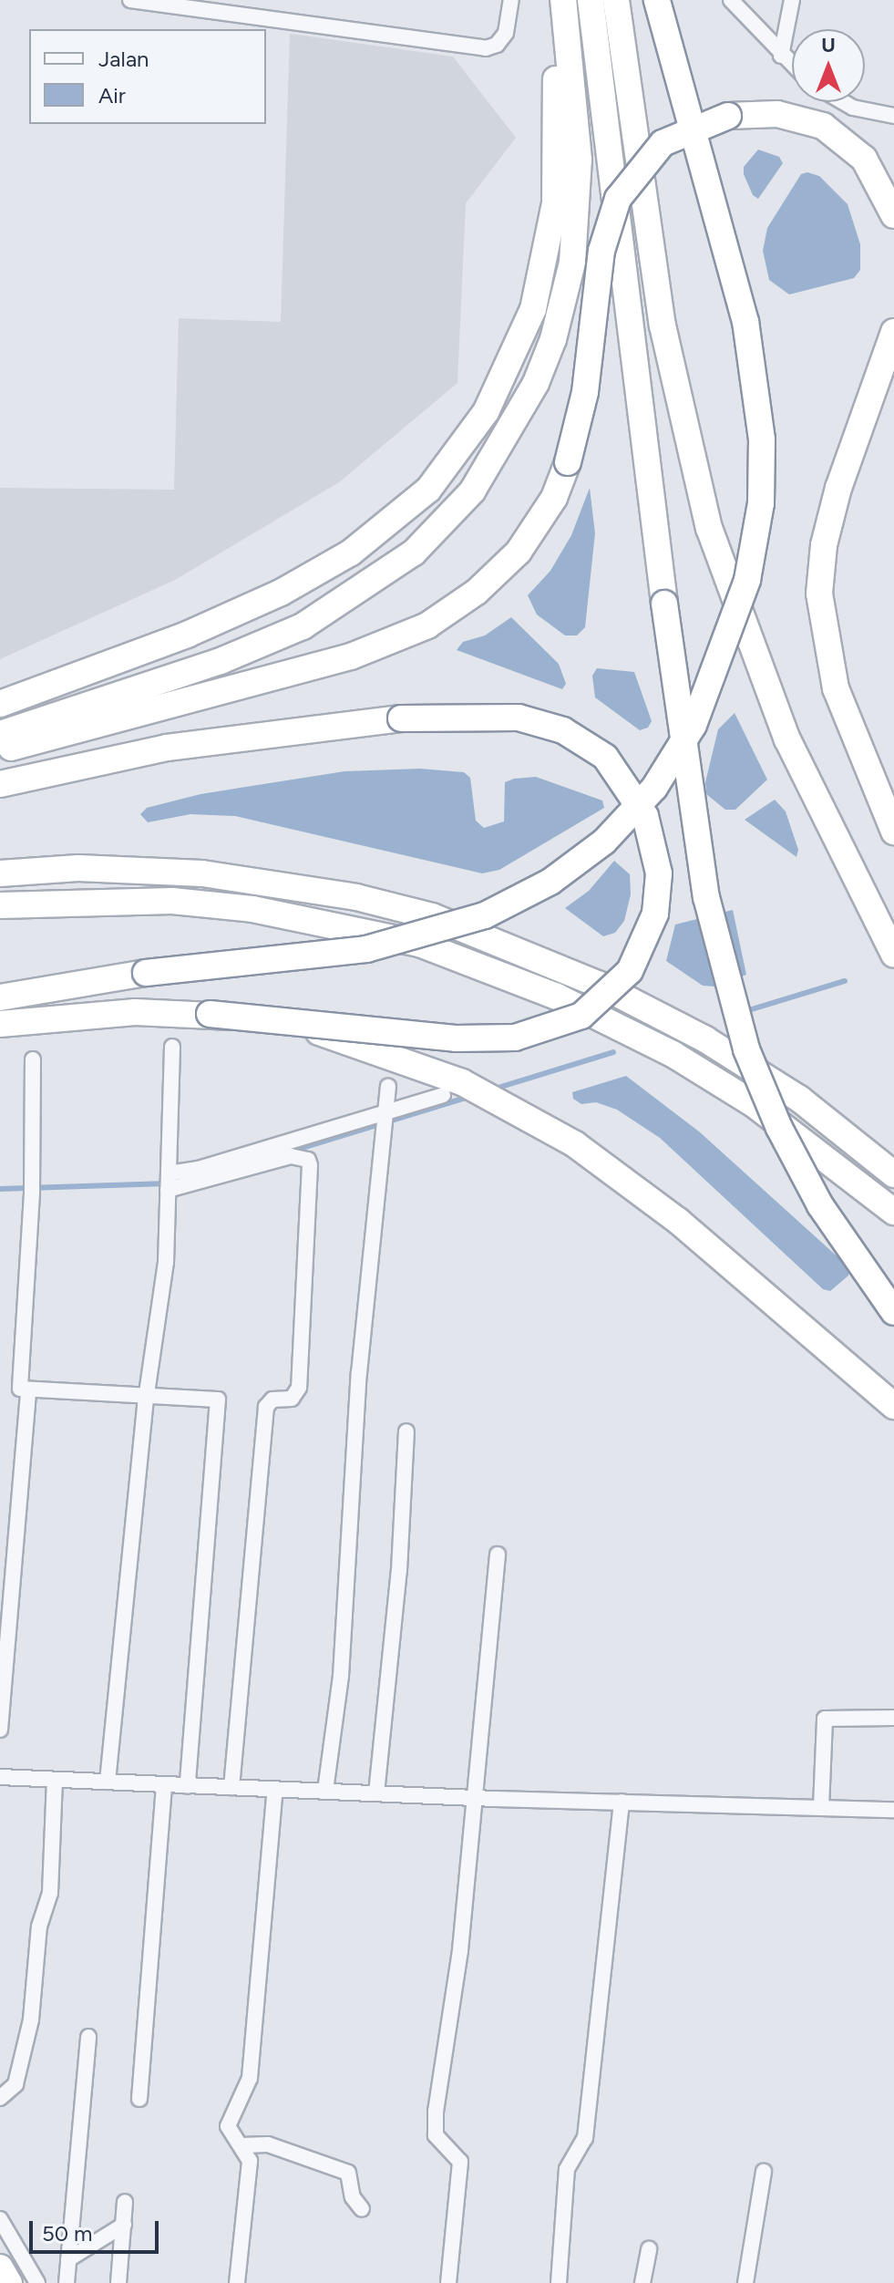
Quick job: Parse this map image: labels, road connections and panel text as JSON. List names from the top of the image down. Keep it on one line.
{"legend":["Jalan","Air"],"scale_bar":"50 m","north":"top"}
